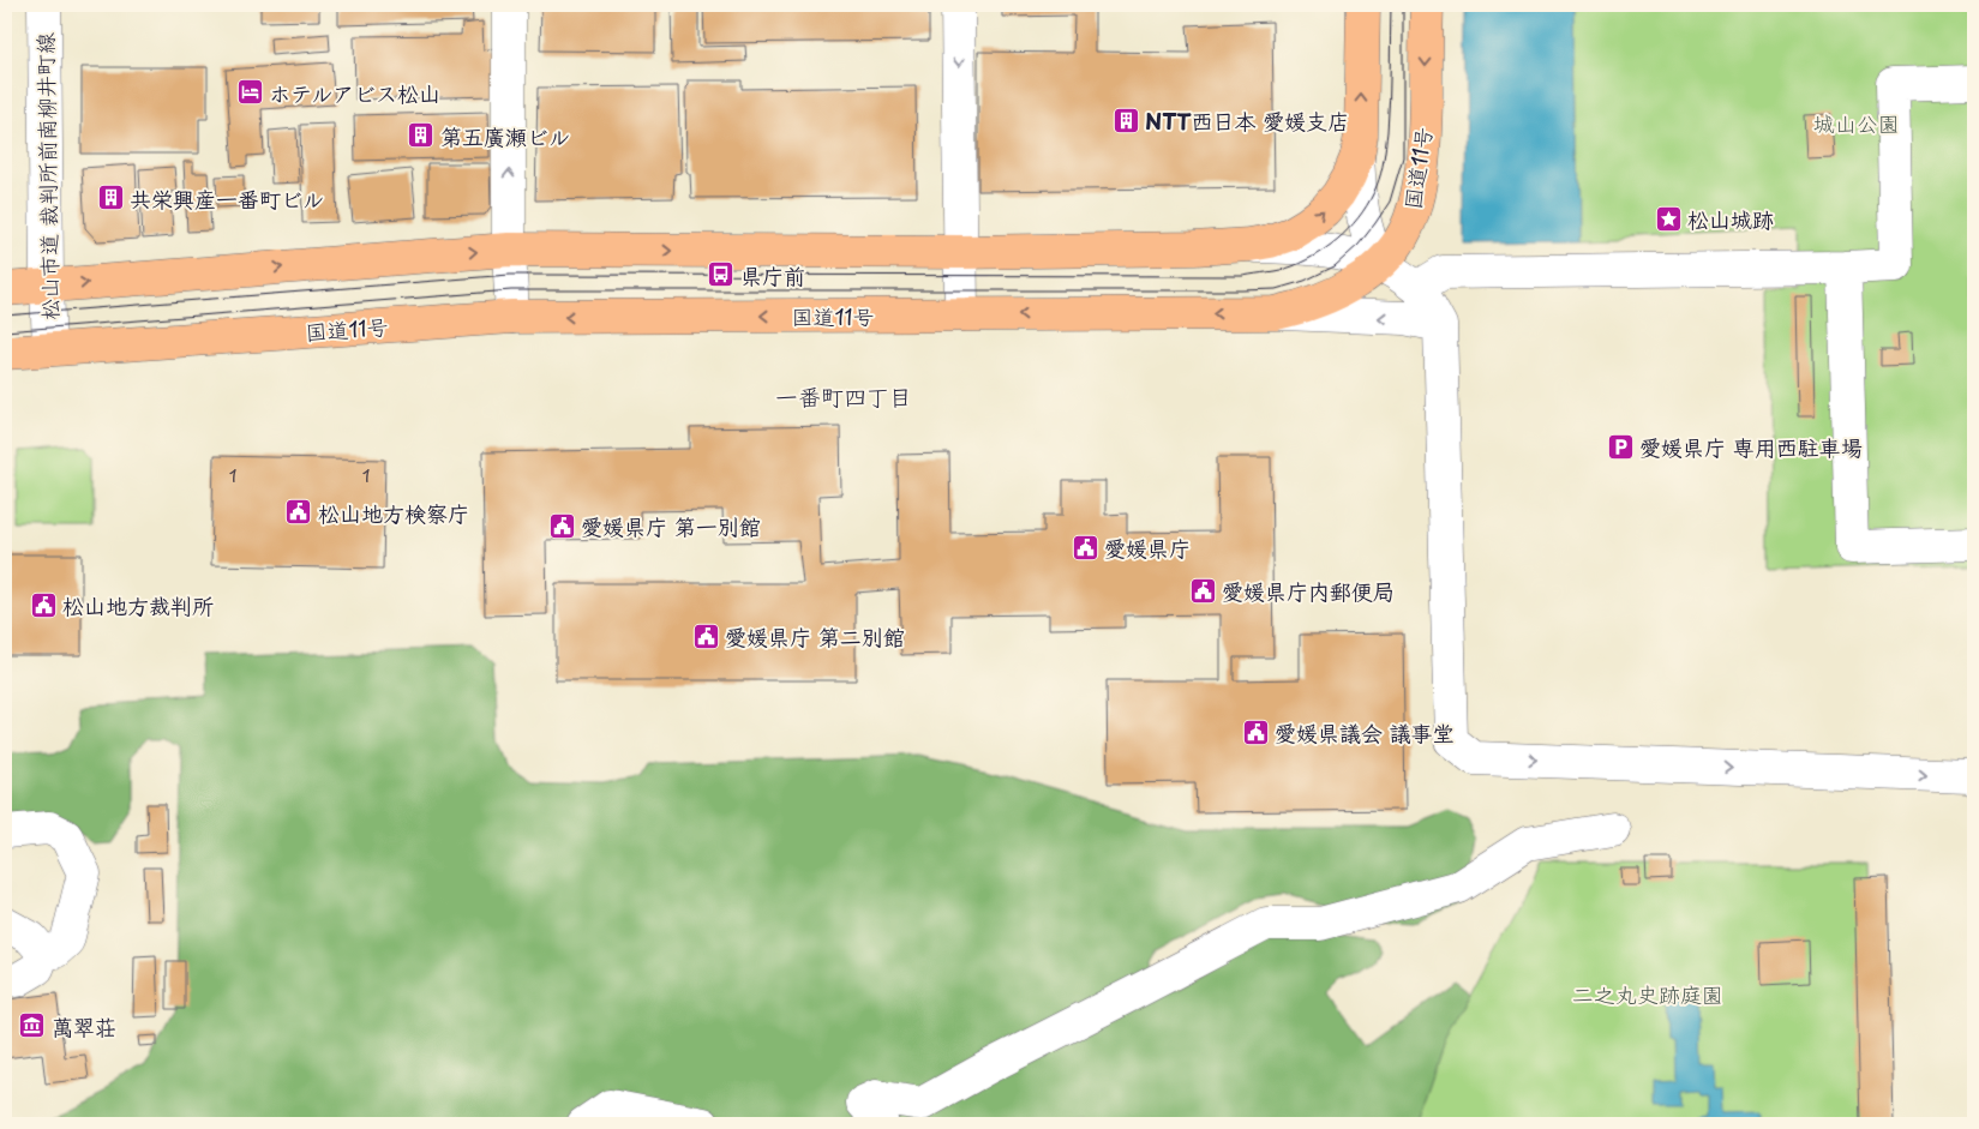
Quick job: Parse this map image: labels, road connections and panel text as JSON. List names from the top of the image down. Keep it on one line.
{"streets":{"highway":["国道11号"],"street":["松山市道 裁判所前南柳井町線"]},"crossings":[["国道11号","松山市道 裁判所前南柳井町線"]],"districts":["一番町四丁目"],"parks":["城山公園","二之丸史跡庭園"],"places":{"hotel":["ホテルアビス松山"],"building":["NTT西日本 愛媛支店","第五廣瀬ビル","共栄興産一番町ビル"],"place":["松山城跡"],"bus stop":["県庁前"],"parking":["愛媛県庁 専用西駐車場"],"public building":["松山地方検察庁","愛媛県庁 第一別館","愛媛県庁","愛媛県庁内郵便局","松山地方裁判所","愛媛県庁 第二別館","愛媛県議会 議事堂"],"museum":["萬翠荘"]},"house_numbers":["1","1"]}
